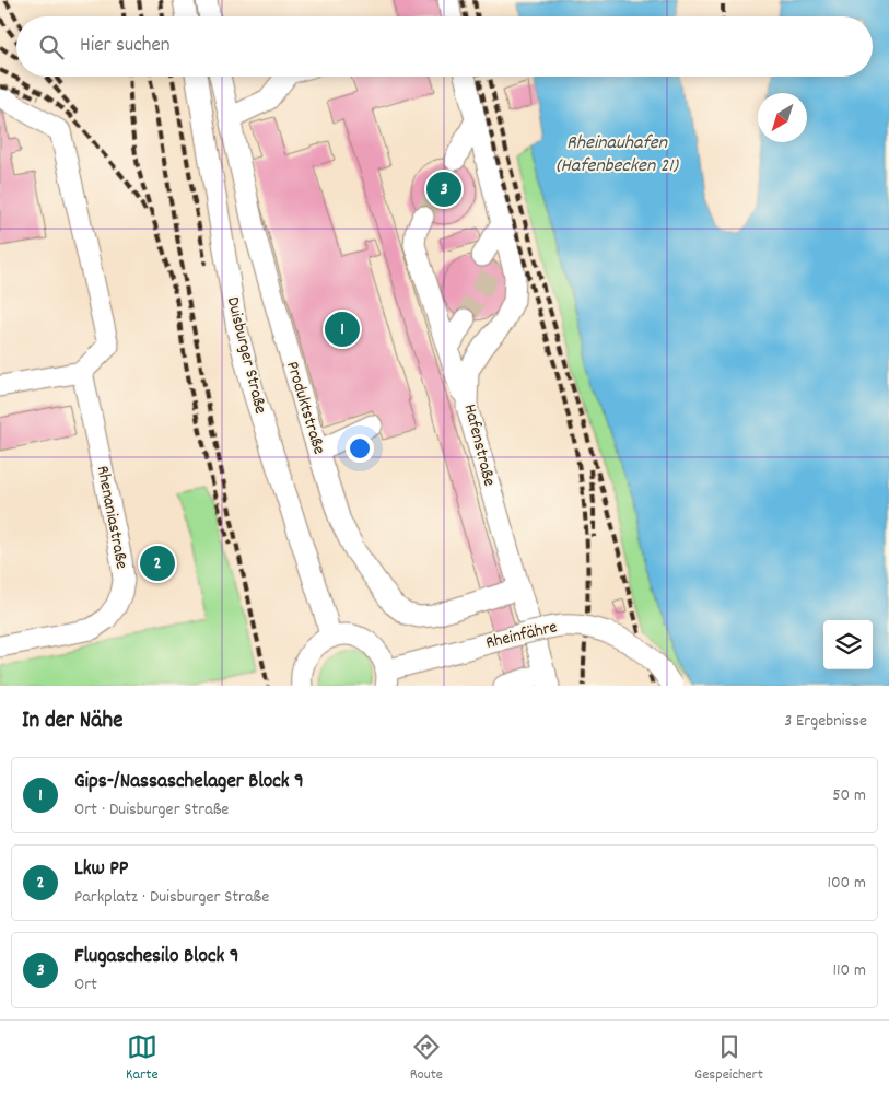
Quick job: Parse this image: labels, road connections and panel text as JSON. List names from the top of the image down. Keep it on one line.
{"streets":{"street":["Duisburger Straße","Produktstraße","Hafenstraße","Rhenaniastraße","Rheinfähre"]},"crossings":[["Produktstraße","Hafenstraße"]],"water":["Rheinauhafen (Hafenbecken 21)"],"north":"bottom left","page":{"search":"Hier suchen","pins":["3","1","2"],"heading":["In der Nähe","3 Ergebnisse"],"list":[{"mark":"1","name":"Gips-/Nassaschelager Block 9","note":"Ort · Duisburger Straße","value":"50 m"},{"mark":"2","name":"Lkw PP","note":"Parkplatz · Duisburger Straße","value":"100 m"},{"mark":"3","name":"Flugaschesilo Block 9","note":"Ort","value":"110 m"}],"nav":["Karte","Route","Gespeichert"]}}
